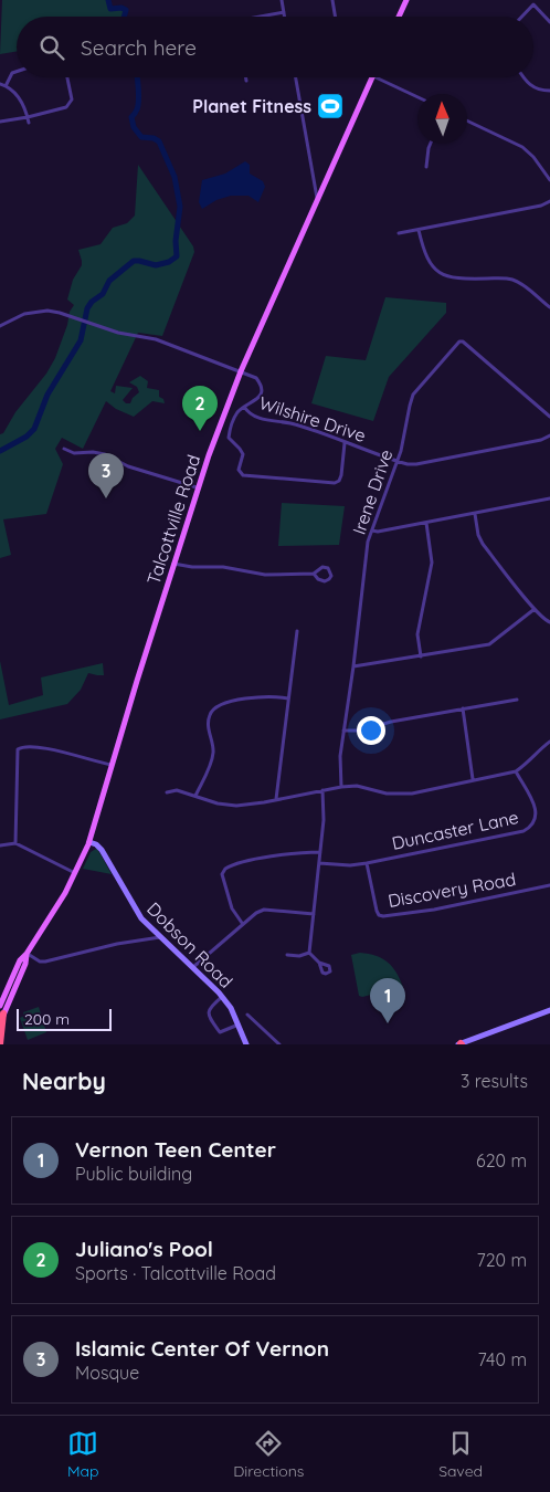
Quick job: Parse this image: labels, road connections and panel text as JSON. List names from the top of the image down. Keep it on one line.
{"streets":{"main road":["Talcottville Road"],"street":["Wilshire Drive","Irene Drive","Duncaster Lane","Discovery Road","Dobson Road"]},"crossings":[["Wilshire Drive","Irene Drive"],["Wilshire Drive","Talcottville Road"],["Talcottville Road","Dobson Road"],["Duncaster Lane","Discovery Road"]],"places":{"sports":["Planet Fitness"]},"scale_bar":"200 m","north":"top","page":{"search":"Search here","pins":["2","3","1"],"scale":"200 m","heading":["Nearby","3 results"],"list":[{"mark":"1","name":"Vernon Teen Center","note":"Public building","value":"620 m"},{"mark":"2","name":"Juliano's Pool","note":"Sports · Talcottville Road","value":"720 m"},{"mark":"3","name":"Islamic Center Of Vernon","note":"Mosque","value":"740 m"}],"nav":["Map","Directions","Saved"]}}
